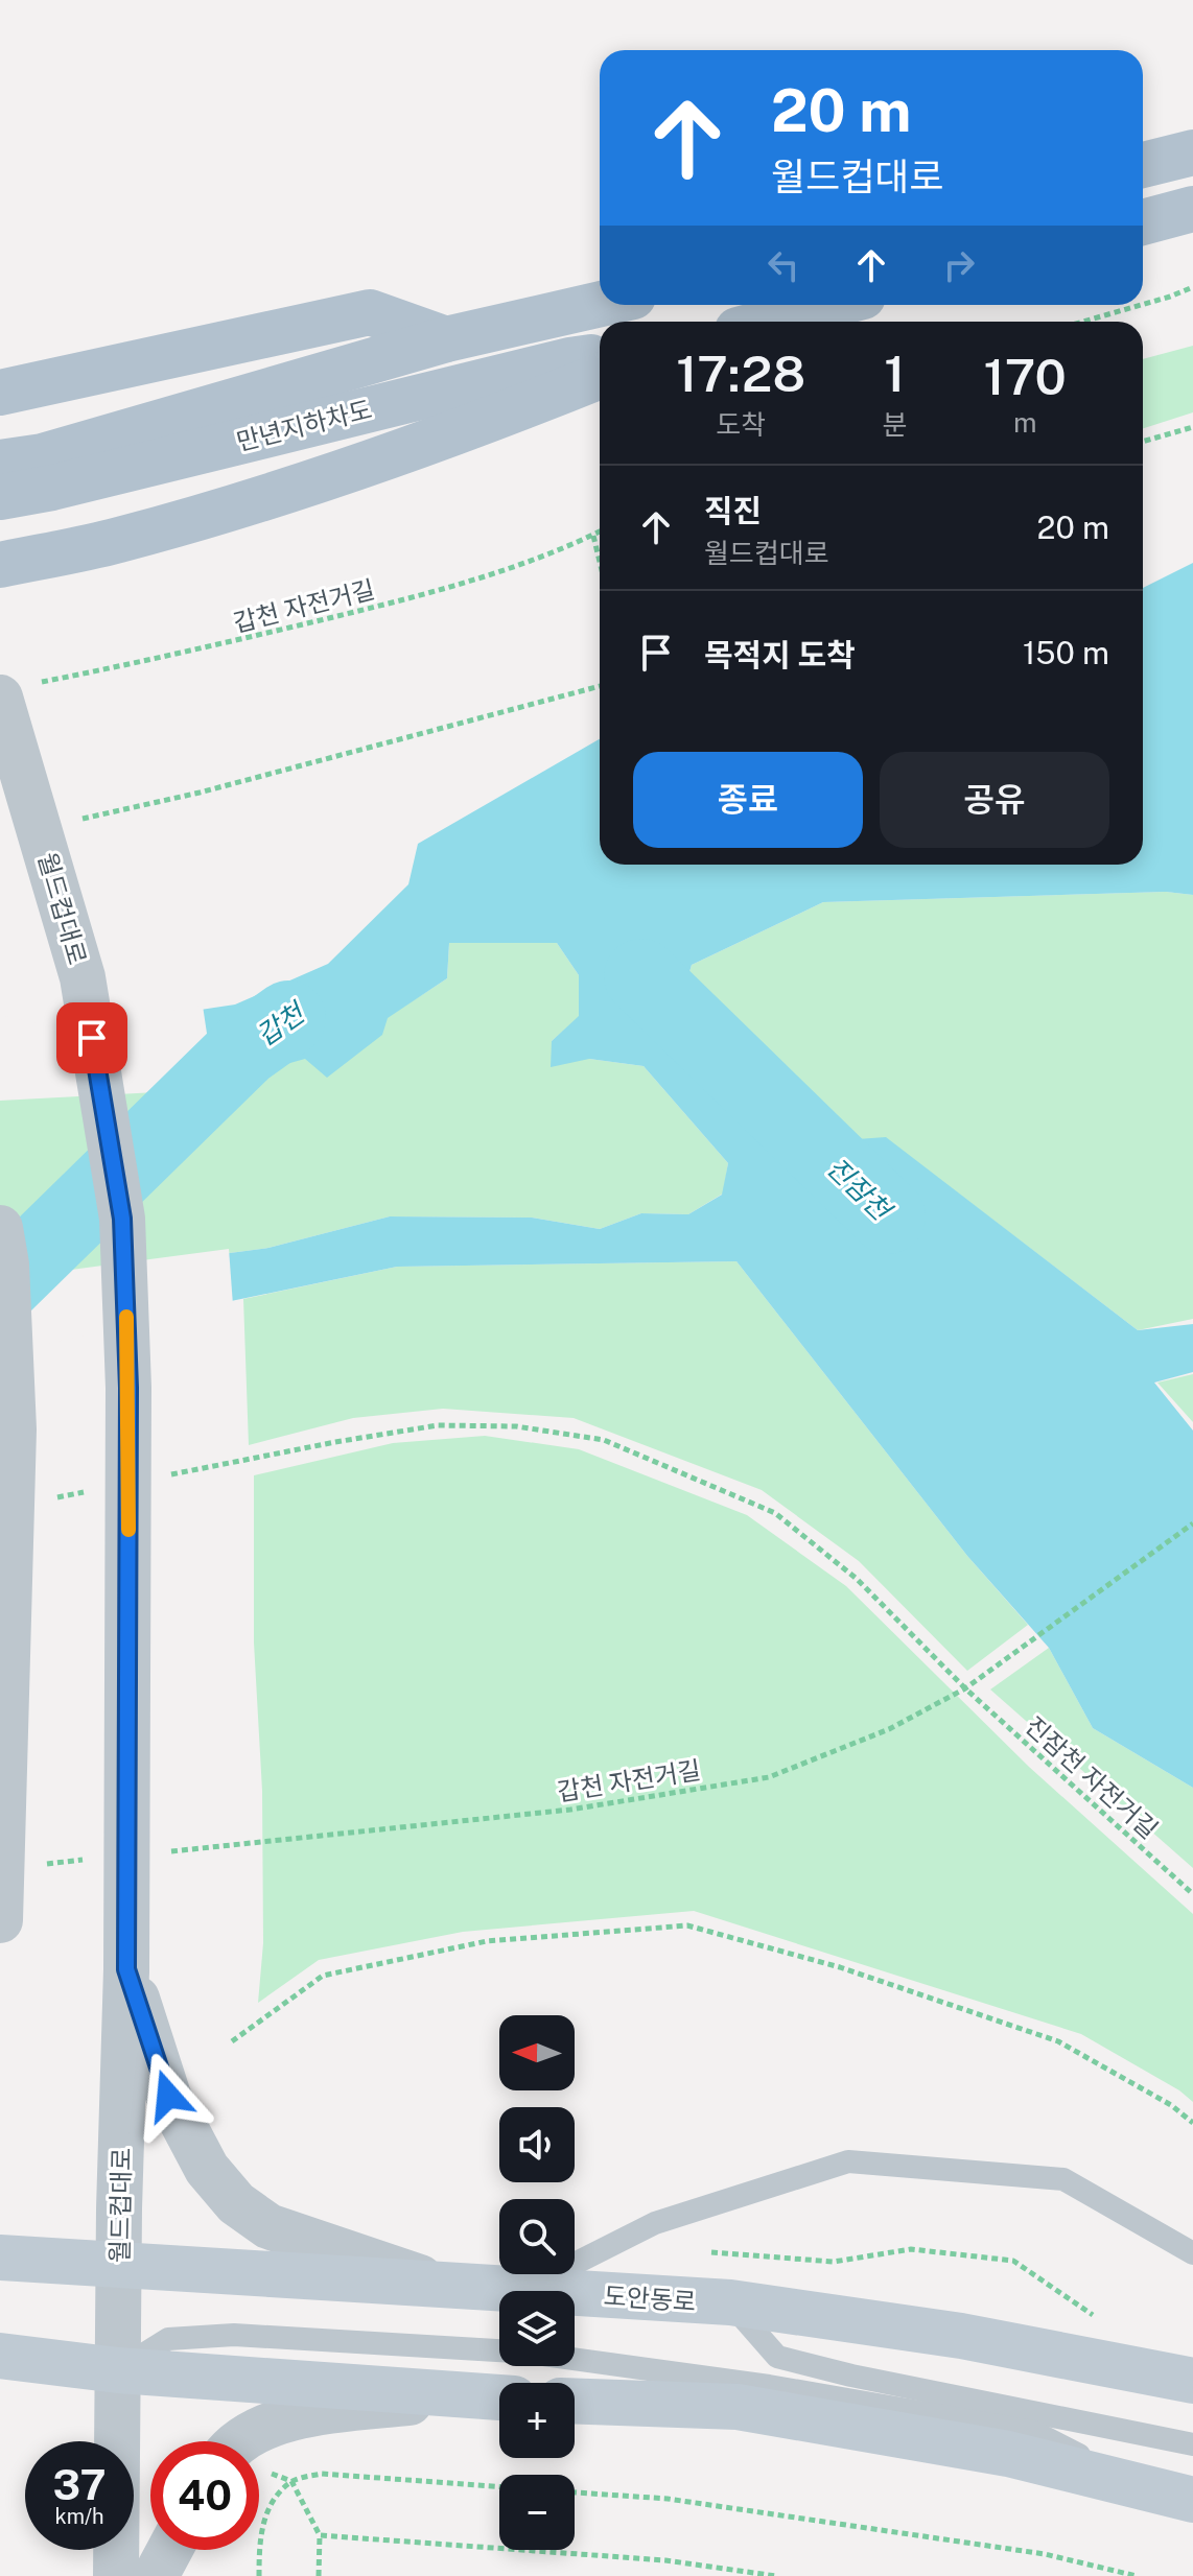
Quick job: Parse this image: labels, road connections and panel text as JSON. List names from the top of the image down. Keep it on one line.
{"streets":{"main road":["만년지하차도","도안동로"],"street":["월드컵대로"],"path":["갑천 자전거길","진잠천 자전거길"]},"crossings":[["갑천 자전거길","월드컵대로"],["갑천 자전거길","진잠천 자전거길"],["월드컵대로","도안동로"]],"water":["갑천","진잠천"],"north":"left","page":{"turn":["20 m","월드컵대로"],"eta":["17:28","도착","1","분","170","m"],"list":[{"name":"직진","note":"월드컵대로","value":"20 m"},{"name":"목적지 도착","value":"150 m"}],"buttons":["종료","공유"],"map_buttons":["+","−"],"speed":"37 km/h","limit":"40"}}
